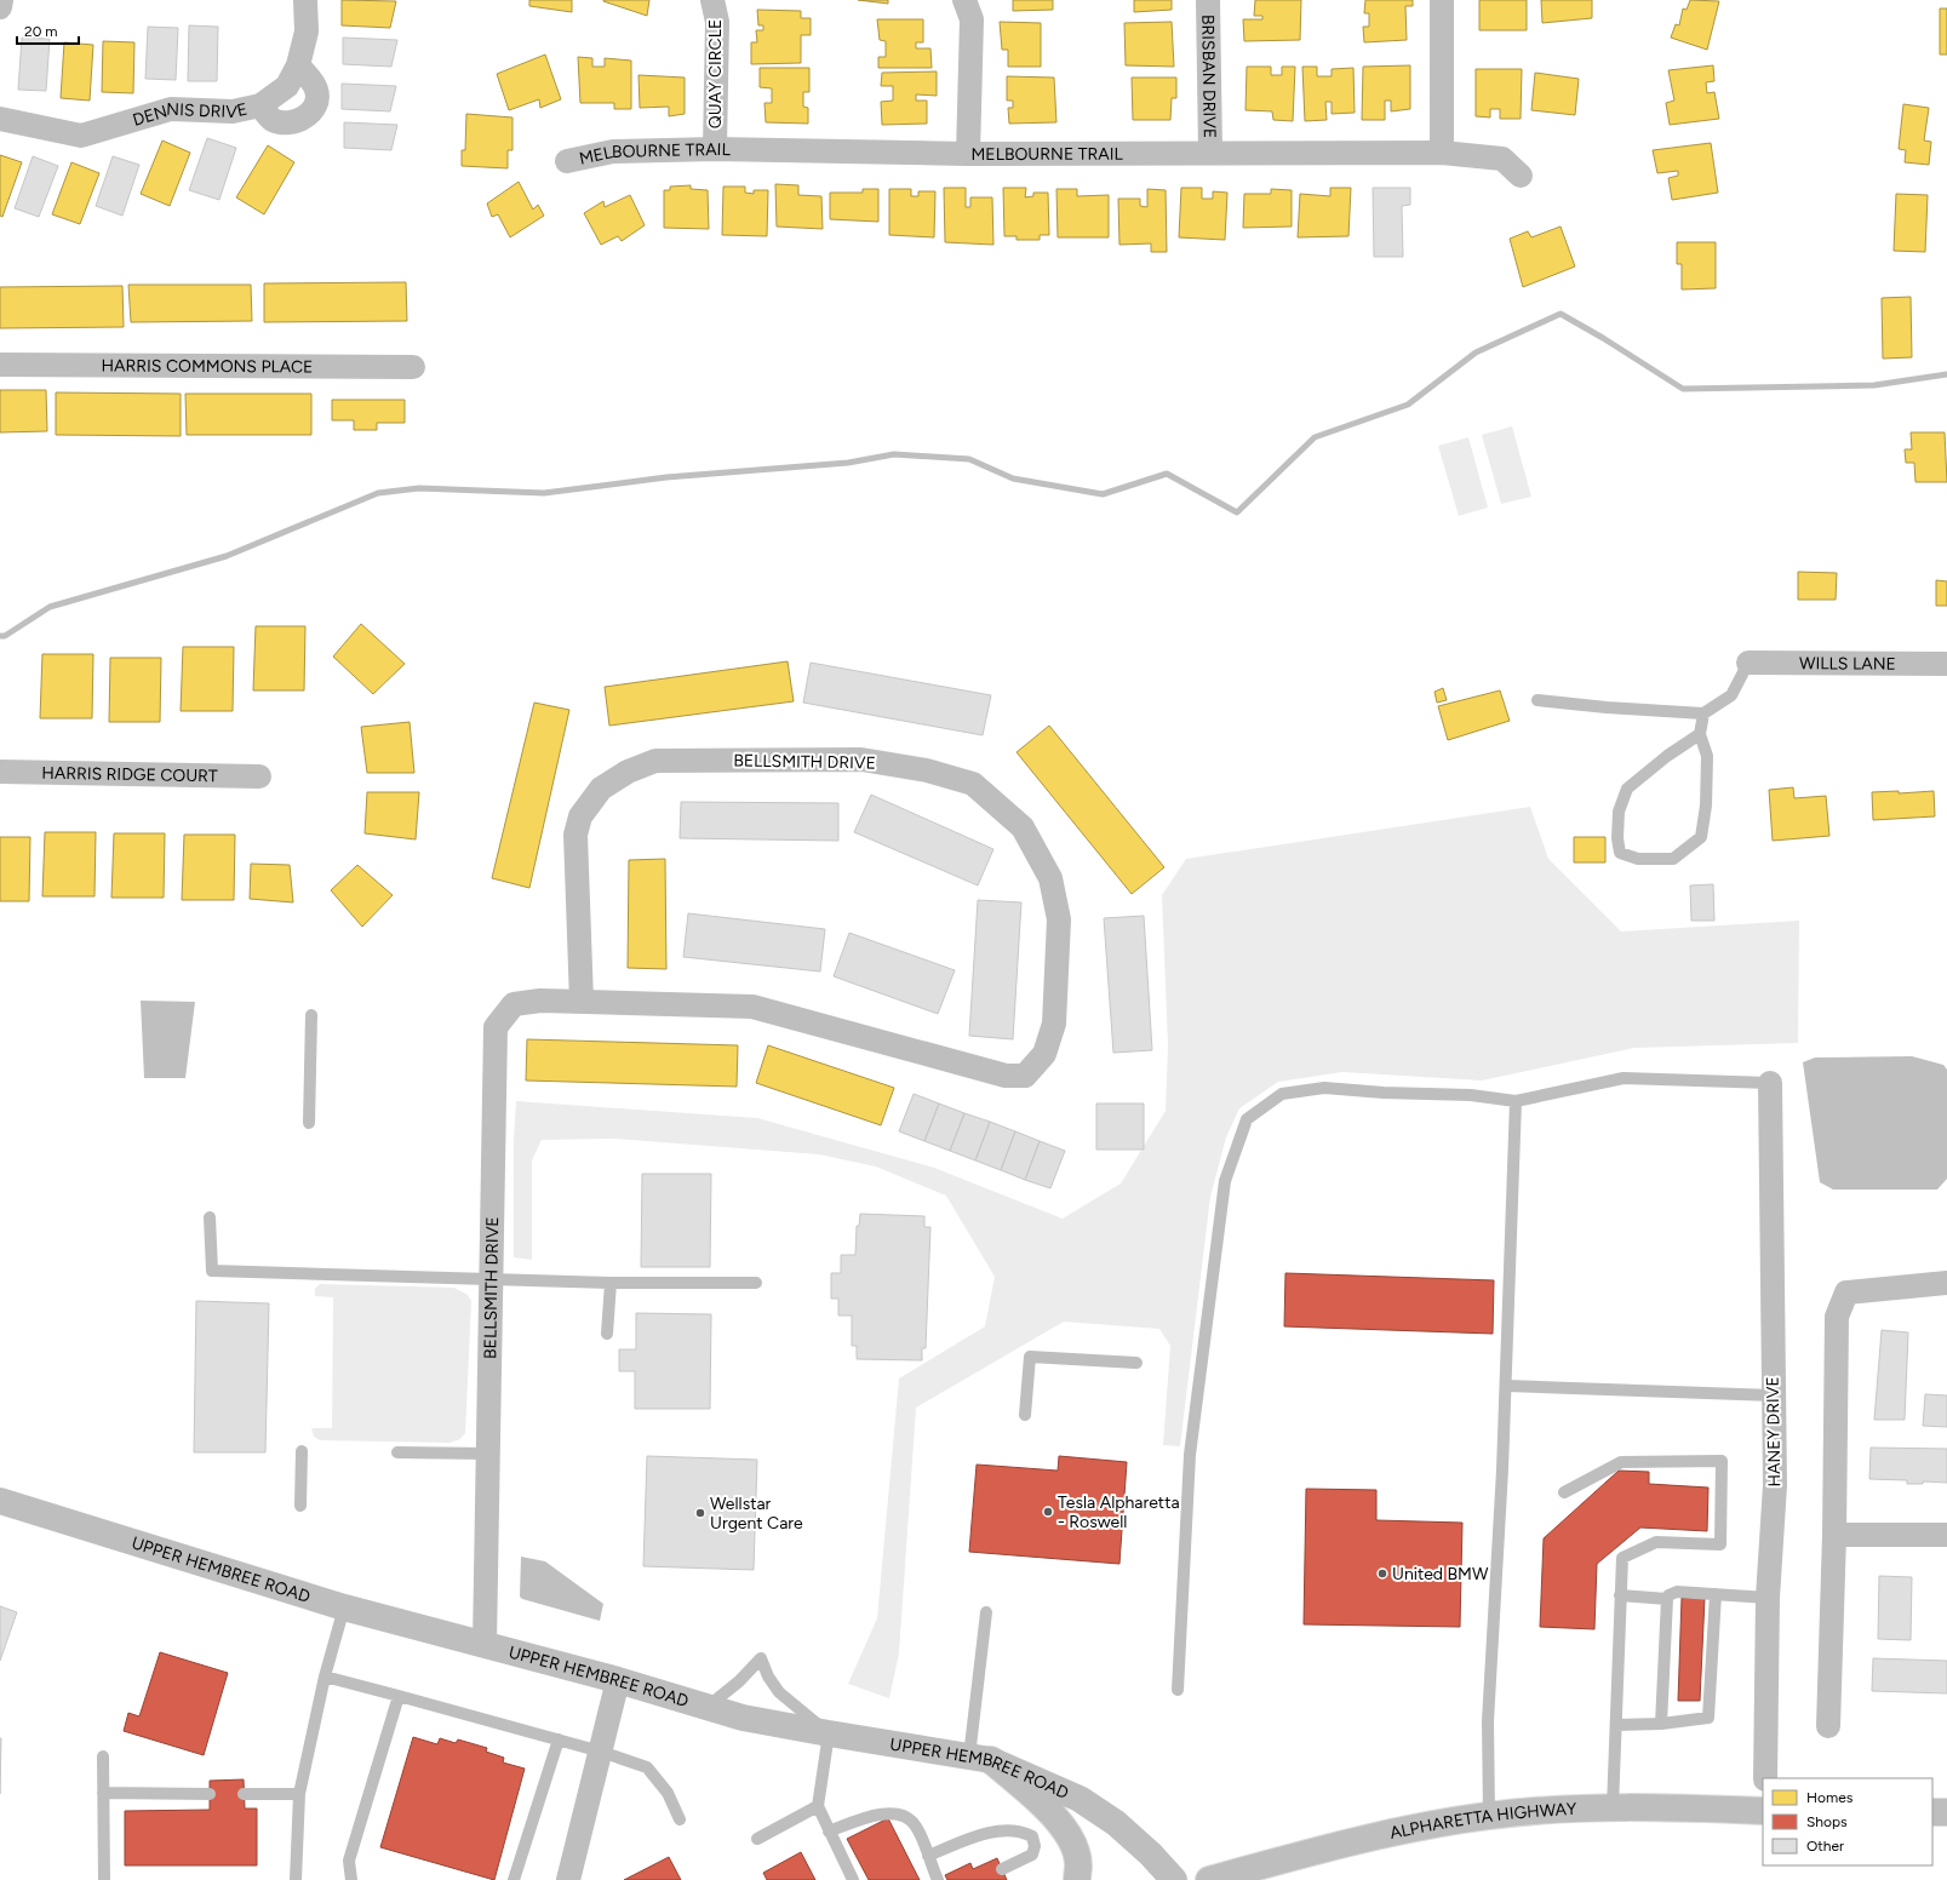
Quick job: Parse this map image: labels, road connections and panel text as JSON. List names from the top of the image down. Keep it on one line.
{"streets":{"main road":["UPPER HEMBREE ROAD","ALPHARETTA HIGHWAY"],"street":["QUAY CIRCLE","BRISBAN DRIVE","DENNIS DRIVE","MELBOURNE TRAIL","HARRIS COMMONS PLACE","WILLS LANE","BELLSMITH DRIVE","HARRIS RIDGE COURT","HANEY DRIVE"]},"crossings":[["QUAY CIRCLE","MELBOURNE TRAIL"],["BRISBAN DRIVE","MELBOURNE TRAIL"],["BELLSMITH DRIVE","UPPER HEMBREE ROAD"]],"places":["Tesla Alpharetta - Roswell","Wellstar Urgent Care","United BMW"],"legend":["Homes","Shops","Other"],"scale_bar":"20 m"}
